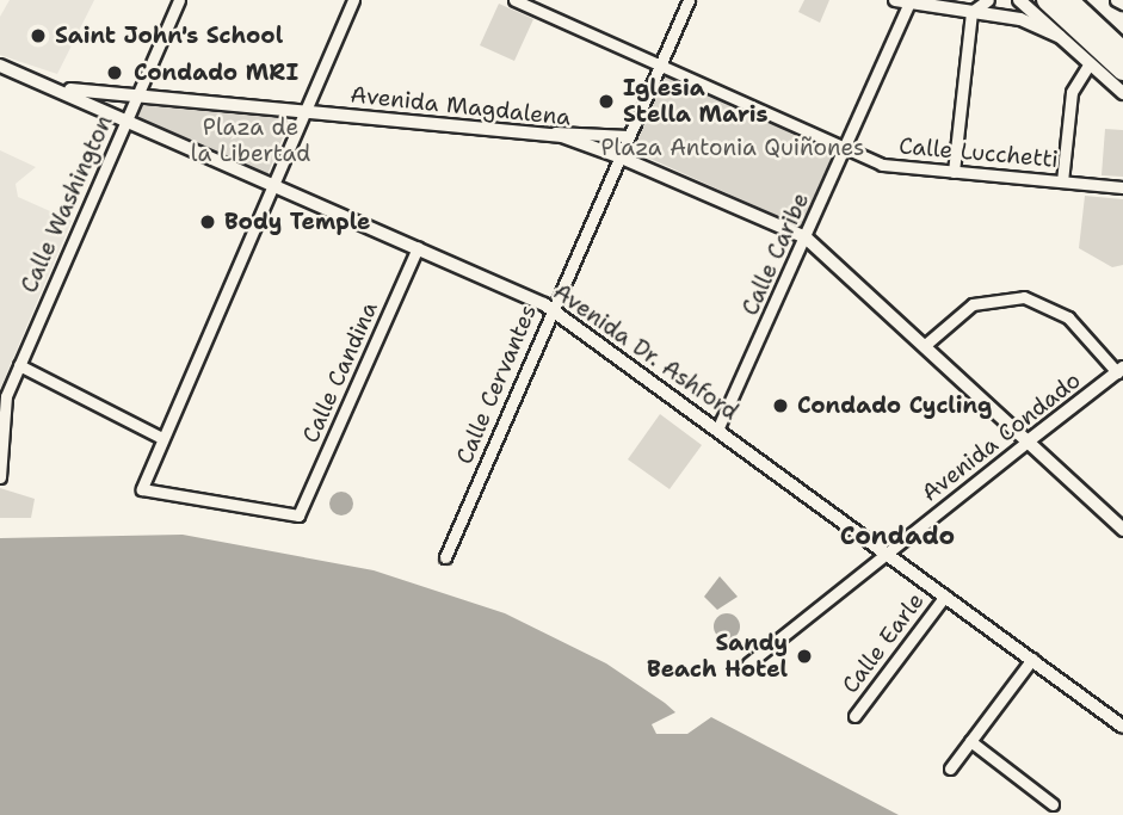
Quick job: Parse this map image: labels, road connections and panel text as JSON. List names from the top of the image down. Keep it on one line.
{"streets":{"street":["Avenida Magdalena","Calle Lucchetti","Calle Washington","Calle Caribe","Avenida Dr. Ashford","Calle Candina","Calle Cervantes","Avenida Condado","Calle Earle"]},"crossings":[["Avenida Magdalena","Calle Washington"],["Avenida Magdalena","Calle Caribe"],["Avenida Magdalena","Avenida Dr. Ashford"],["Avenida Magdalena","Calle Cervantes"],["Avenida Magdalena","Avenida Condado"],["Calle Lucchetti","Calle Caribe"],["Calle Lucchetti","Calle Cervantes"],["Calle Washington","Avenida Dr. Ashford"],["Calle Caribe","Avenida Dr. Ashford"],["Avenida Dr. Ashford","Calle Candina"],["Avenida Dr. Ashford","Calle Cervantes"],["Avenida Dr. Ashford","Avenida Condado"],["Avenida Dr. Ashford","Calle Earle"]],"districts":["Condado"],"parks":["Plaza de la Libertad","Plaza Antonia Quiñones"],"places":["Saint John's School","Condado MRI","Iglesia Stella Maris","Body Temple","Condado Cycling","Sandy Beach Hotel"]}
